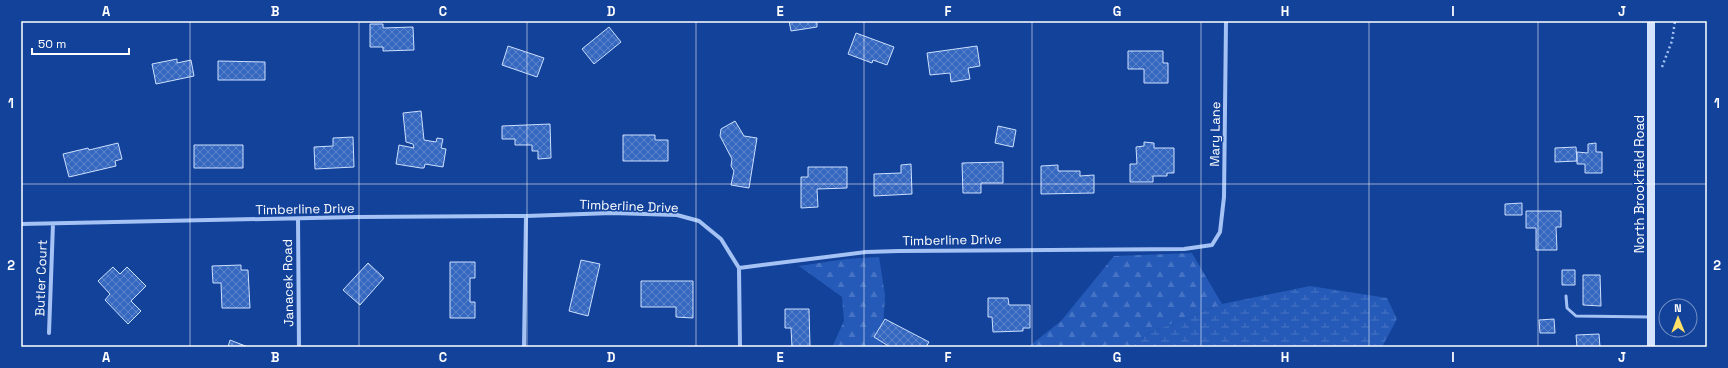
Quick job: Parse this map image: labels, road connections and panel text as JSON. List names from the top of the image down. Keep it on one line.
{"streets":{"street":["Mary Lane","North Brookfield Road","Timberline Drive","Butler Court","Janacek Road"]},"crossings":[["Mary Lane","Timberline Drive"],["Timberline Drive","Butler Court"],["Timberline Drive","Janacek Road"]],"scale_bar":"50 m","north":"top","grid":{"columns":["A","B","C","D","E","F","G","H","I","J"],"rows":["1","2"]}}
